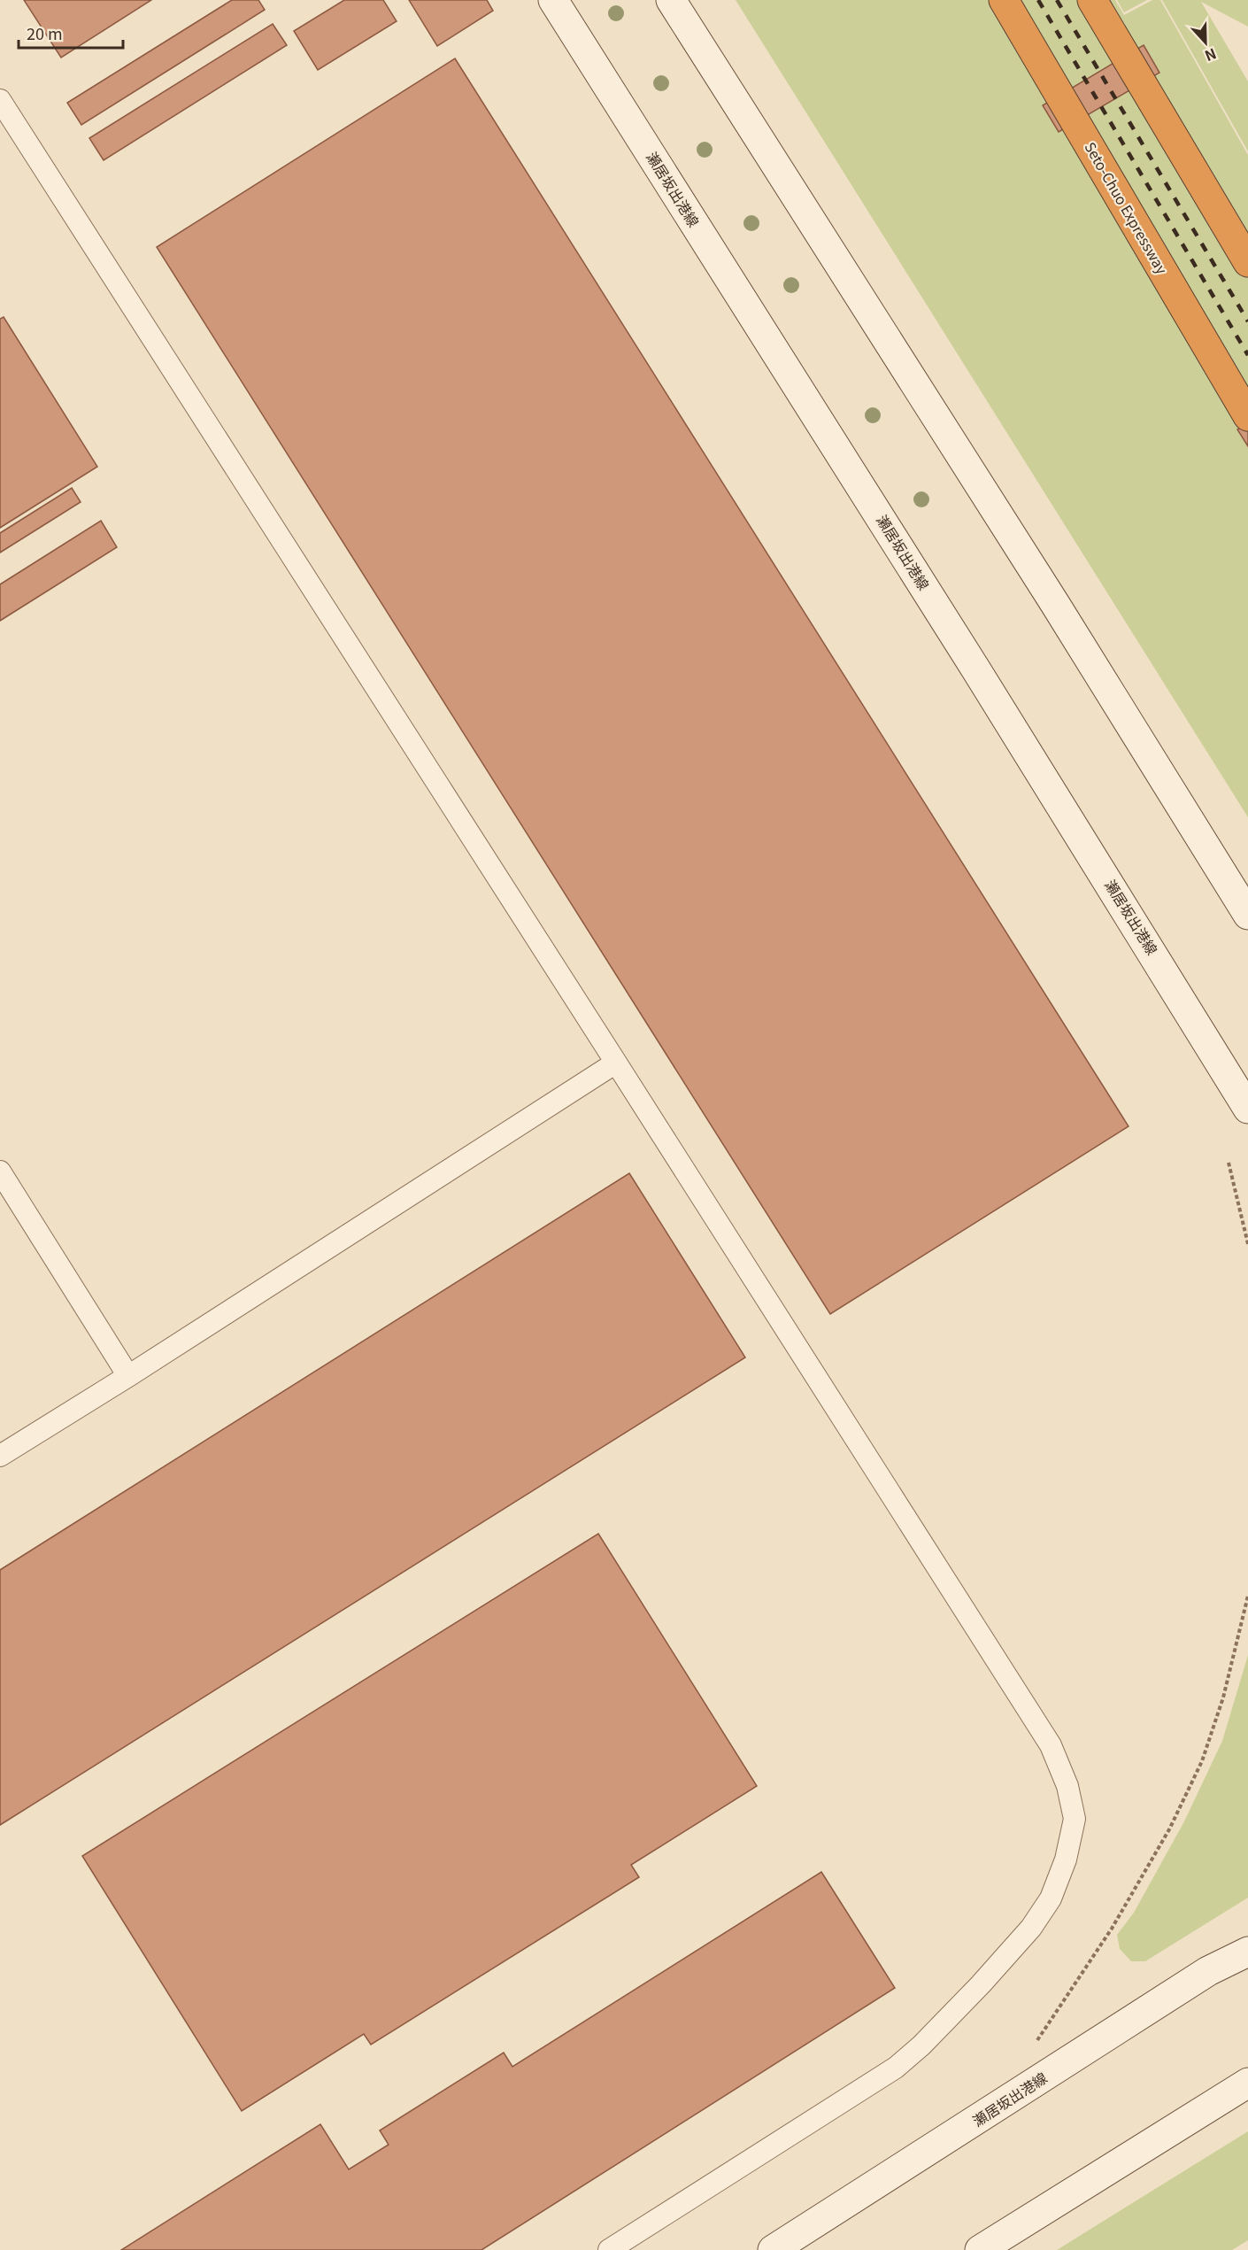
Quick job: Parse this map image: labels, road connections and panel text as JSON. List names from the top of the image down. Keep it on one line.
{"streets":{"highway":["Seto-Chuo Expressway"],"main road":["瀬居坂出港線"]},"scale_bar":"20 m","north":"bottom"}
